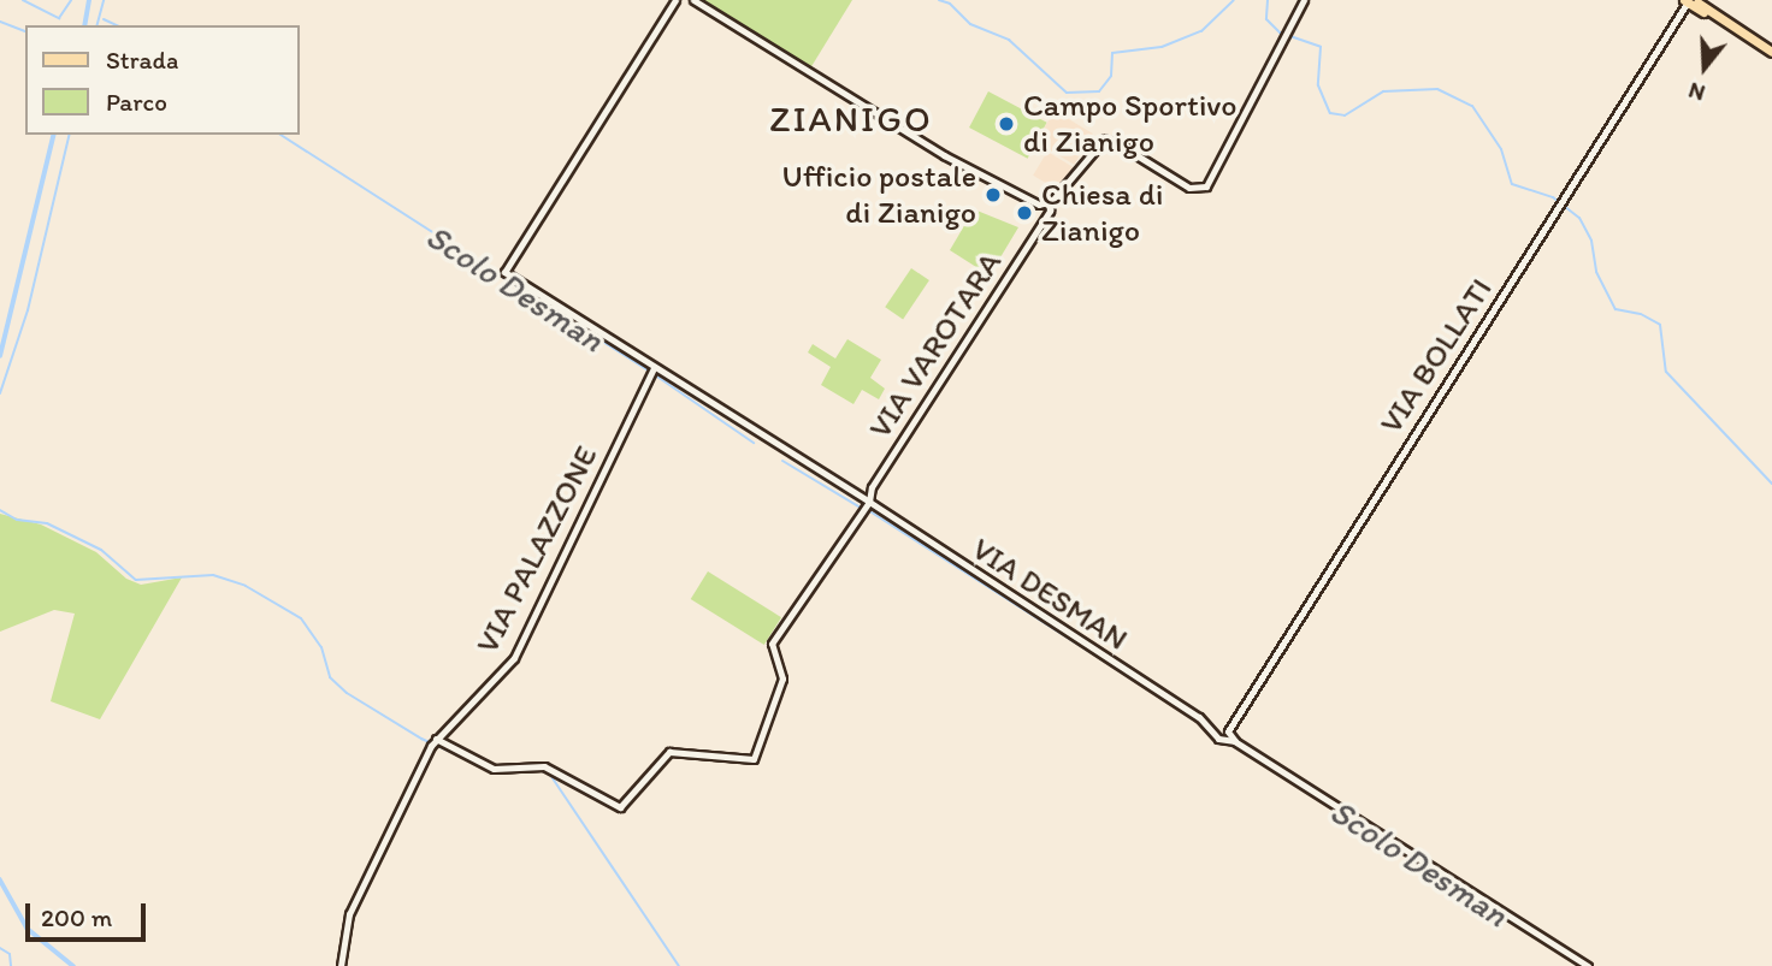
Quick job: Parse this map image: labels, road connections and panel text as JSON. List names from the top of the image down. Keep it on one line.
{"streets":{"street":["VIA VAROTARA","VIA BOLLATI","VIA PALAZZONE","VIA DESMAN"]},"crossings":[["VIA VAROTARA","VIA PALAZZONE"],["VIA VAROTARA","VIA DESMAN"],["VIA BOLLATI","VIA DESMAN"],["VIA PALAZZONE","VIA DESMAN"]],"districts":["ZIANIGO"],"water":["Scolo Desman"],"places":["Campo Sportivo di Zianigo","Ufficio postale di Zianigo","Chiesa di Zianigo"],"legend":["Strada","Parco"],"scale_bar":"200 m","north":"bottom"}
